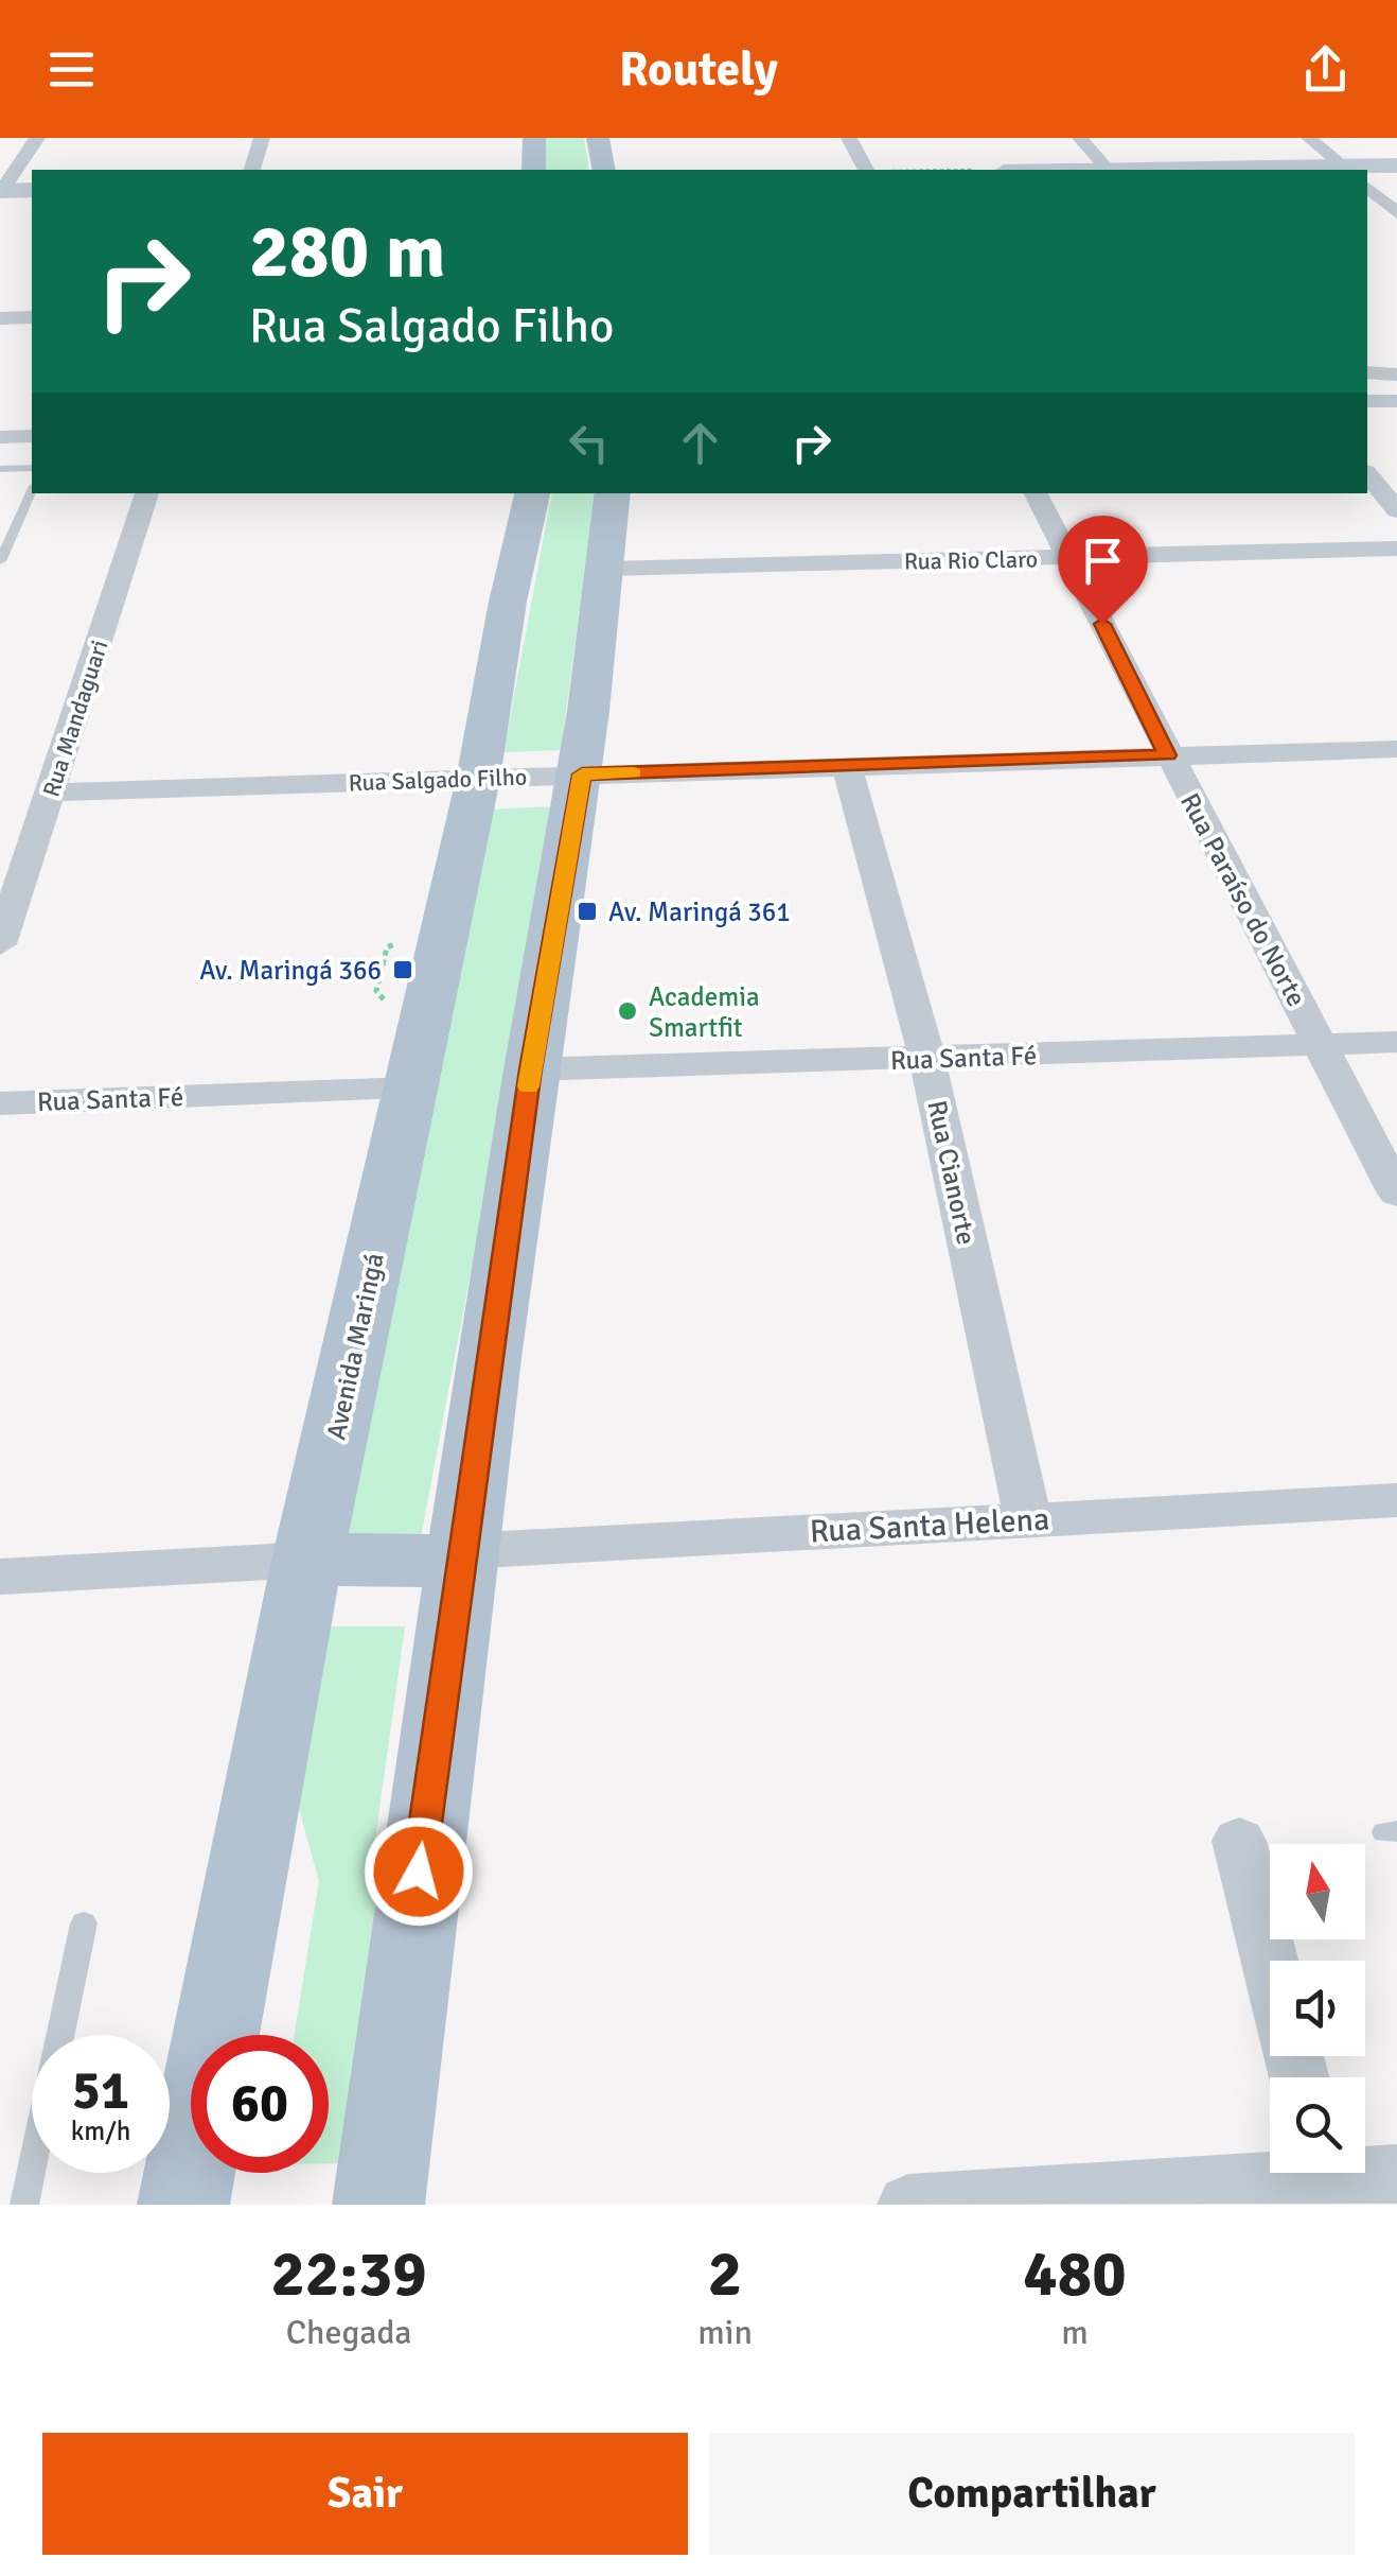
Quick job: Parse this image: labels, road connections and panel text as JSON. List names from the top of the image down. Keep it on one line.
{"streets":{"main road":["Avenida Maringá"],"street":["Rua Rio Claro","Rua Mandaguari","Rua Salgado Filho","Rua Paraíso do Norte","Rua Santa Fé","Rua Cianorte","Rua Santa Helena"]},"crossings":[["Rua Rio Claro","Rua Paraíso do Norte"],["Rua Mandaguari","Rua Salgado Filho"],["Rua Salgado Filho","Rua Paraíso do Norte"],["Rua Salgado Filho","Rua Cianorte"],["Rua Salgado Filho","Avenida Maringá"],["Rua Paraíso do Norte","Rua Santa Fé"],["Rua Santa Fé","Rua Cianorte"],["Rua Santa Fé","Avenida Maringá"],["Rua Cianorte","Rua Santa Helena"]],"places":{"transit":["Av. Maringá 361","Av. Maringá 366"],"other":["Academia Smartfit"]},"north":"top","page":{"header":"Routely","turn":["280 m","Rua Salgado Filho"],"speed":"51 km/h","limit":"60","eta":["22:39","Chegada","2","min","480","m"],"buttons":["Sair","Compartilhar"]}}
